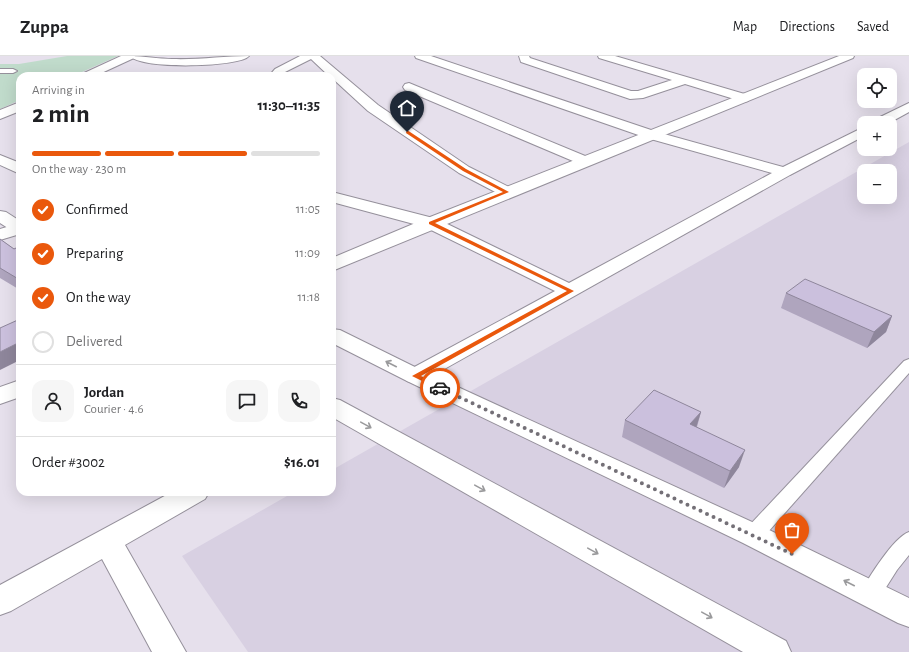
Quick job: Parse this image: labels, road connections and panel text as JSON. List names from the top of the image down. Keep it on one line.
{"page":{"header":"Zuppa","nav":["Map","Directions","Saved"],"map_buttons":["+","−"],"heading":["2 min","Arriving in","11:30–11:35"],"panel":["Jordan","Courier · 4.6","Order #3002","$16.01"],"bar":"On the way · 230 m","list":[["Confirmed","11:05"],["Preparing","11:09"],["On the way","11:18"],"Delivered"]}}
